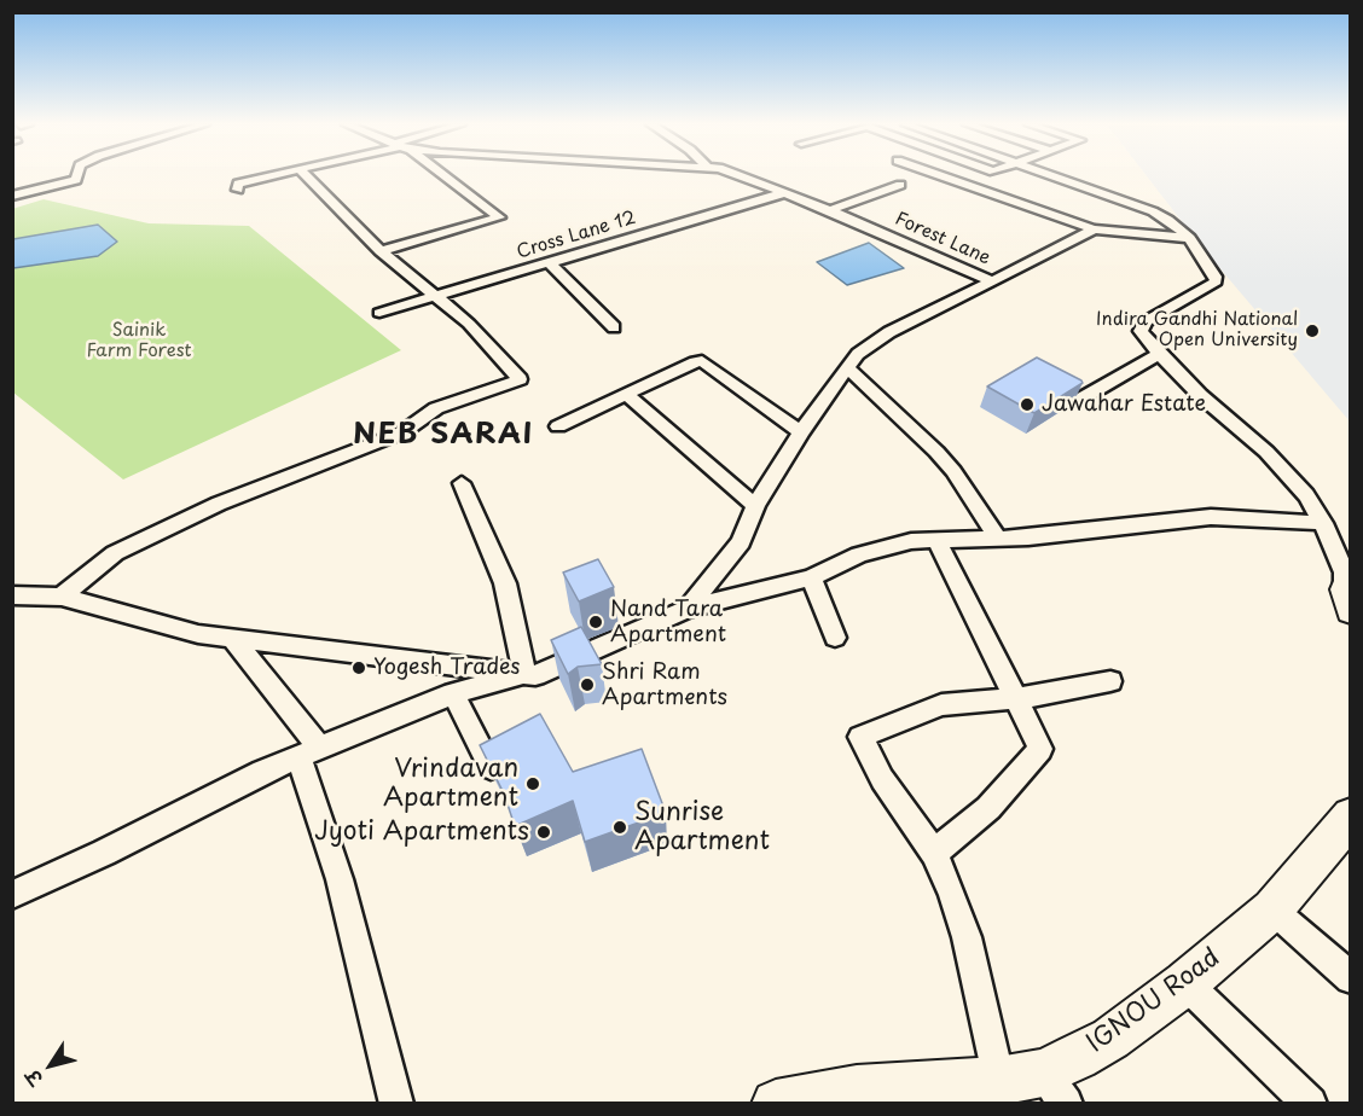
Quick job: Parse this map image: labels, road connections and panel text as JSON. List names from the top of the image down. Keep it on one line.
{"streets":{"street":["Cross Lane 12","Forest Lane","IGNOU Road"]},"crossings":[["Cross Lane 12","Forest Lane"]],"districts":["NEB SARAI"],"parks":["Sainik Farm Forest"],"places":["Indira Gandhi National Open University","Jawahar Estate","Nand Tara Apartment","Yogesh Trades","Shri Ram Apartments","Vrindavan Apartment","Sunrise Apartment","Jyoti Apartments"],"north":"bottom left"}
